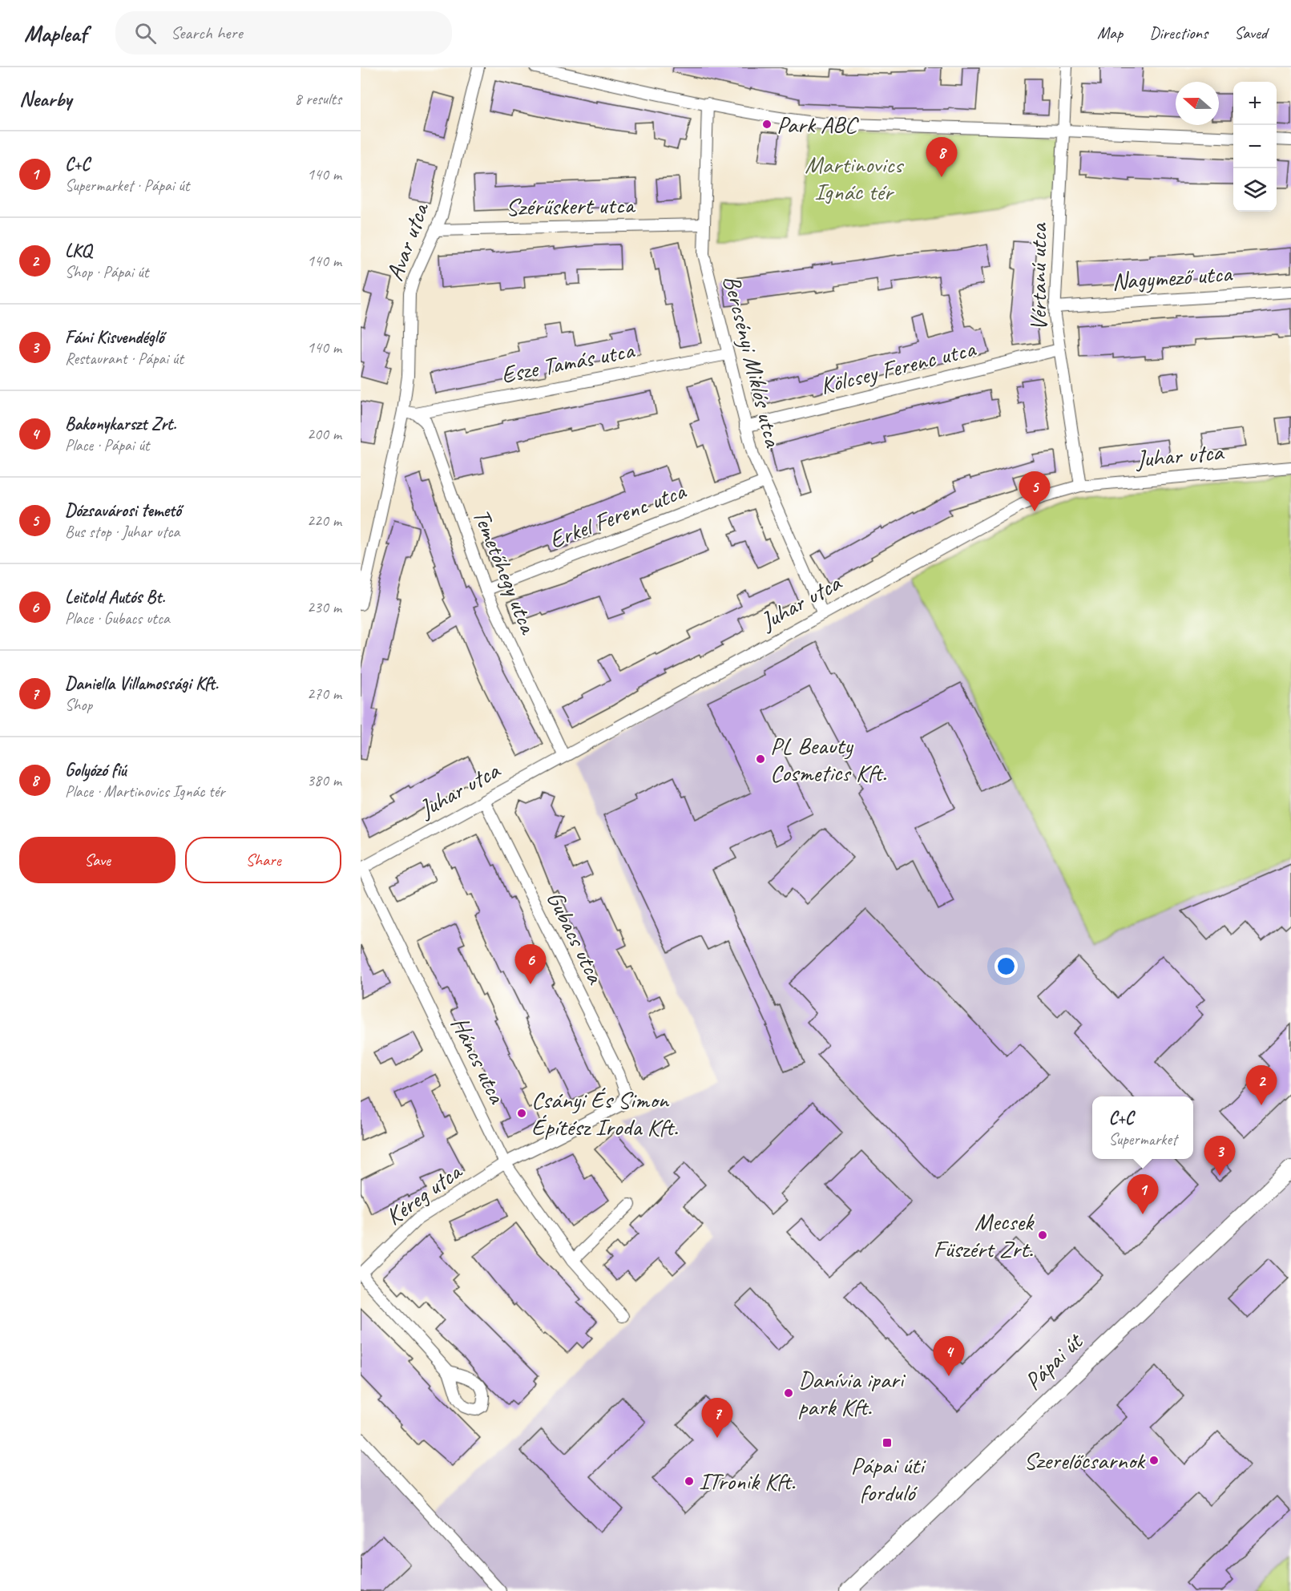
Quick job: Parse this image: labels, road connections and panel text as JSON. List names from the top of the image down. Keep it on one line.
{"streets":{"main road":["Pápai út"],"street":["Szérűskert utca","Avar utca","Vértanú utca","Nagymező utca","Bercsényi Miklós utca","Esze Tamás utca","Kölcsey Ferenc utca","Juhar utca","Erkel Ferenc utca","Temetőhegy utca","Gubacs utca","Háncs utca","Kéreg utca"]},"crossings":[["Szérűskert utca","Avar utca"],["Szérűskert utca","Bercsényi Miklós utca"],["Vértanú utca","Nagymező utca"],["Vértanú utca","Kölcsey Ferenc utca"],["Vértanú utca","Juhar utca"],["Bercsényi Miklós utca","Esze Tamás utca"],["Bercsényi Miklós utca","Kölcsey Ferenc utca"],["Bercsényi Miklós utca","Juhar utca"],["Bercsényi Miklós utca","Erkel Ferenc utca"],["Esze Tamás utca","Temetőhegy utca"],["Juhar utca","Temetőhegy utca"],["Juhar utca","Gubacs utca"],["Juhar utca","Háncs utca"],["Erkel Ferenc utca","Temetőhegy utca"],["Gubacs utca","Kéreg utca"],["Háncs utca","Kéreg utca"]],"parks":["Martinovics Ignác tér"],"places":{"other":["Park ABC","PL Beauty Cosmetics Kft.","Csányi És Simon Építész Iroda Kft.","Mecsek Füszért Zrt.","Danívia ipari park Kft.","Szerelőcsarnok","ITronik Kft."],"transit":["Pápai úti forduló"]},"north":"left","page":{"header":"Mapleaf","search":"Search here","nav":["Map","Directions","Saved"],"heading":["Nearby","8 results"],"map_buttons":["+","−"],"list":[{"mark":"1","name":"C+C","note":"Supermarket · Pápai út","value":"140 m"},{"mark":"2","name":"LKQ","note":"Shop · Pápai út","value":"140 m"},{"mark":"3","name":"Fáni Kisvendéglő","note":"Restaurant · Pápai út","value":"140 m"},{"mark":"4","name":"Bakonykarszt Zrt.","note":"Place · Pápai út","value":"200 m"},{"mark":"5","name":"Dózsavárosi temető","note":"Bus stop · Juhar utca","value":"220 m"},{"mark":"6","name":"Leitold Autós Bt.","note":"Place · Gubacs utca","value":"230 m"},{"mark":"7","name":"Daniella Villamossági Kft.","note":"Shop","value":"270 m"},{"mark":"8","name":"Golyózó fiú","note":"Place · Martinovics Ignác tér","value":"380 m"}],"pins":["8","5","6","2","3","1","4","7"],"buttons":["Save","Share"],"popup":["C+C","Supermarket"]}}
